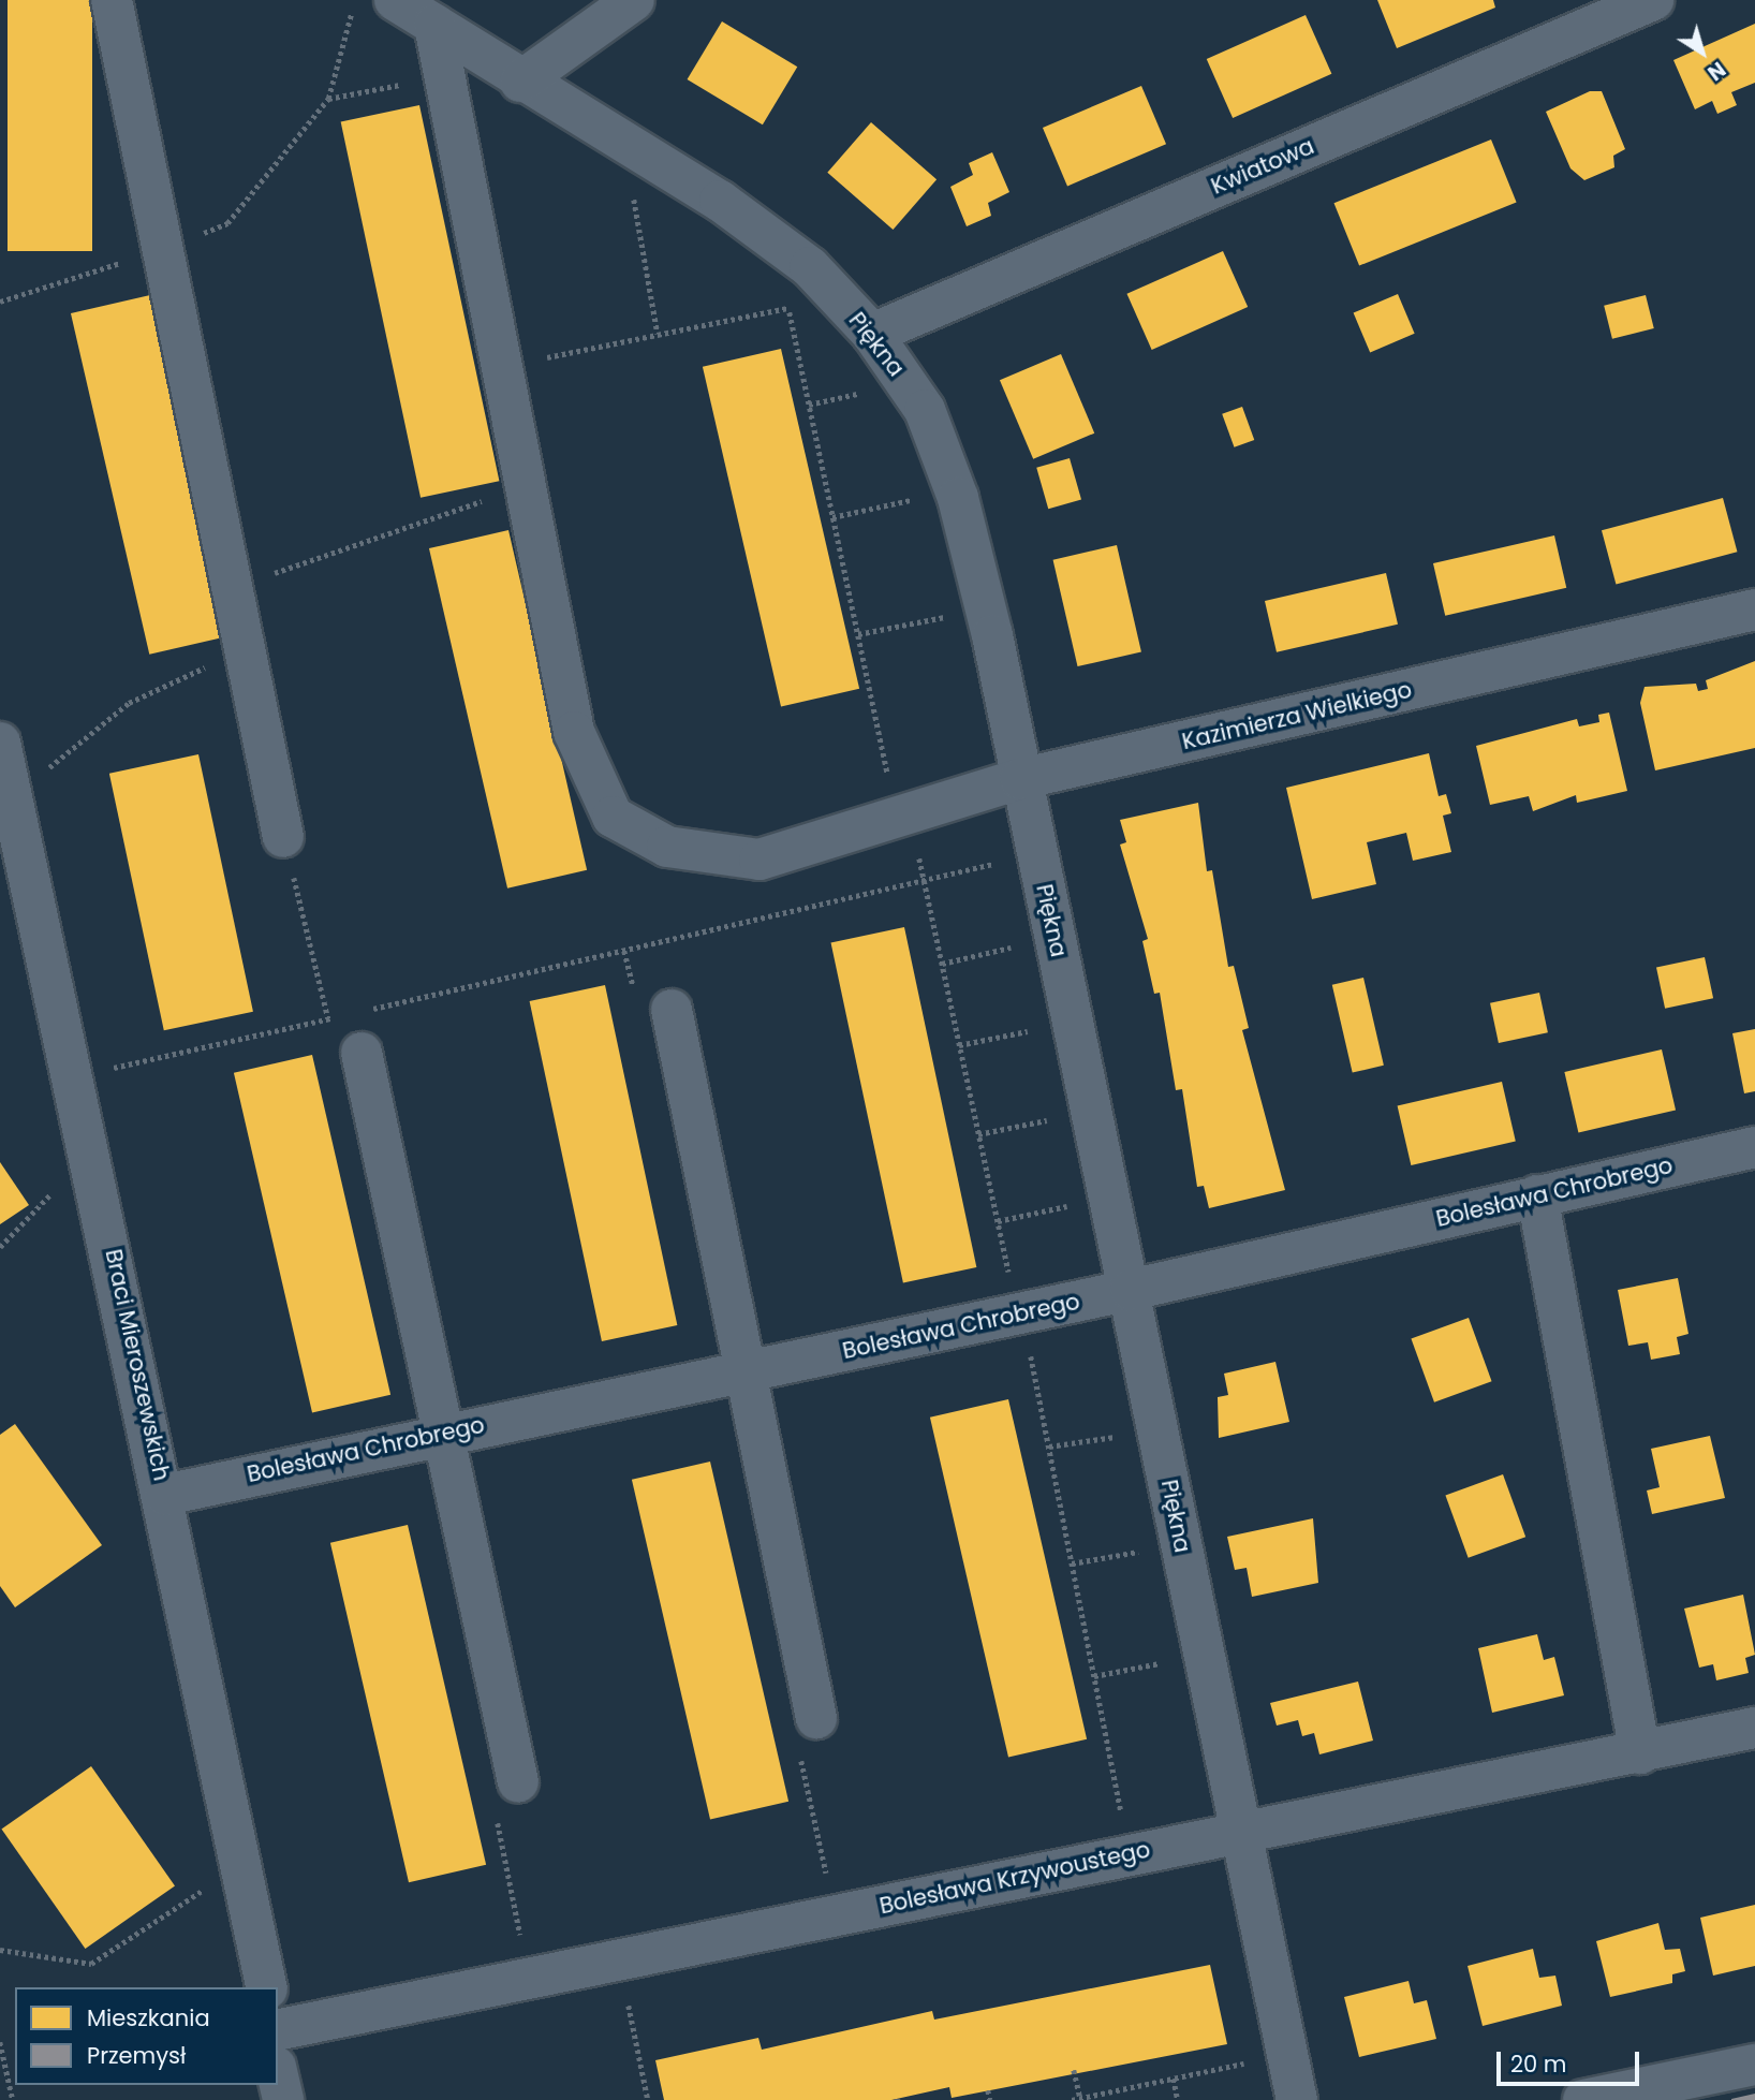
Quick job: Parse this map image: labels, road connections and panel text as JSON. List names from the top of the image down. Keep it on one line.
{"streets":{"street":["Kwiatowa","Piękna","Kazimierza Wielkiego","Bolesława Chrobrego","Braci Mieroszewskich","Bolesława Krzywoustego"]},"crossings":[["Kwiatowa","Piękna"],["Piękna","Kazimierza Wielkiego"],["Piękna","Bolesława Chrobrego"],["Piękna","Bolesława Krzywoustego"],["Bolesława Chrobrego","Braci Mieroszewskich"]],"legend":["Mieszkania","Przemysł"],"scale_bar":"20 m","north":"bottom right"}
